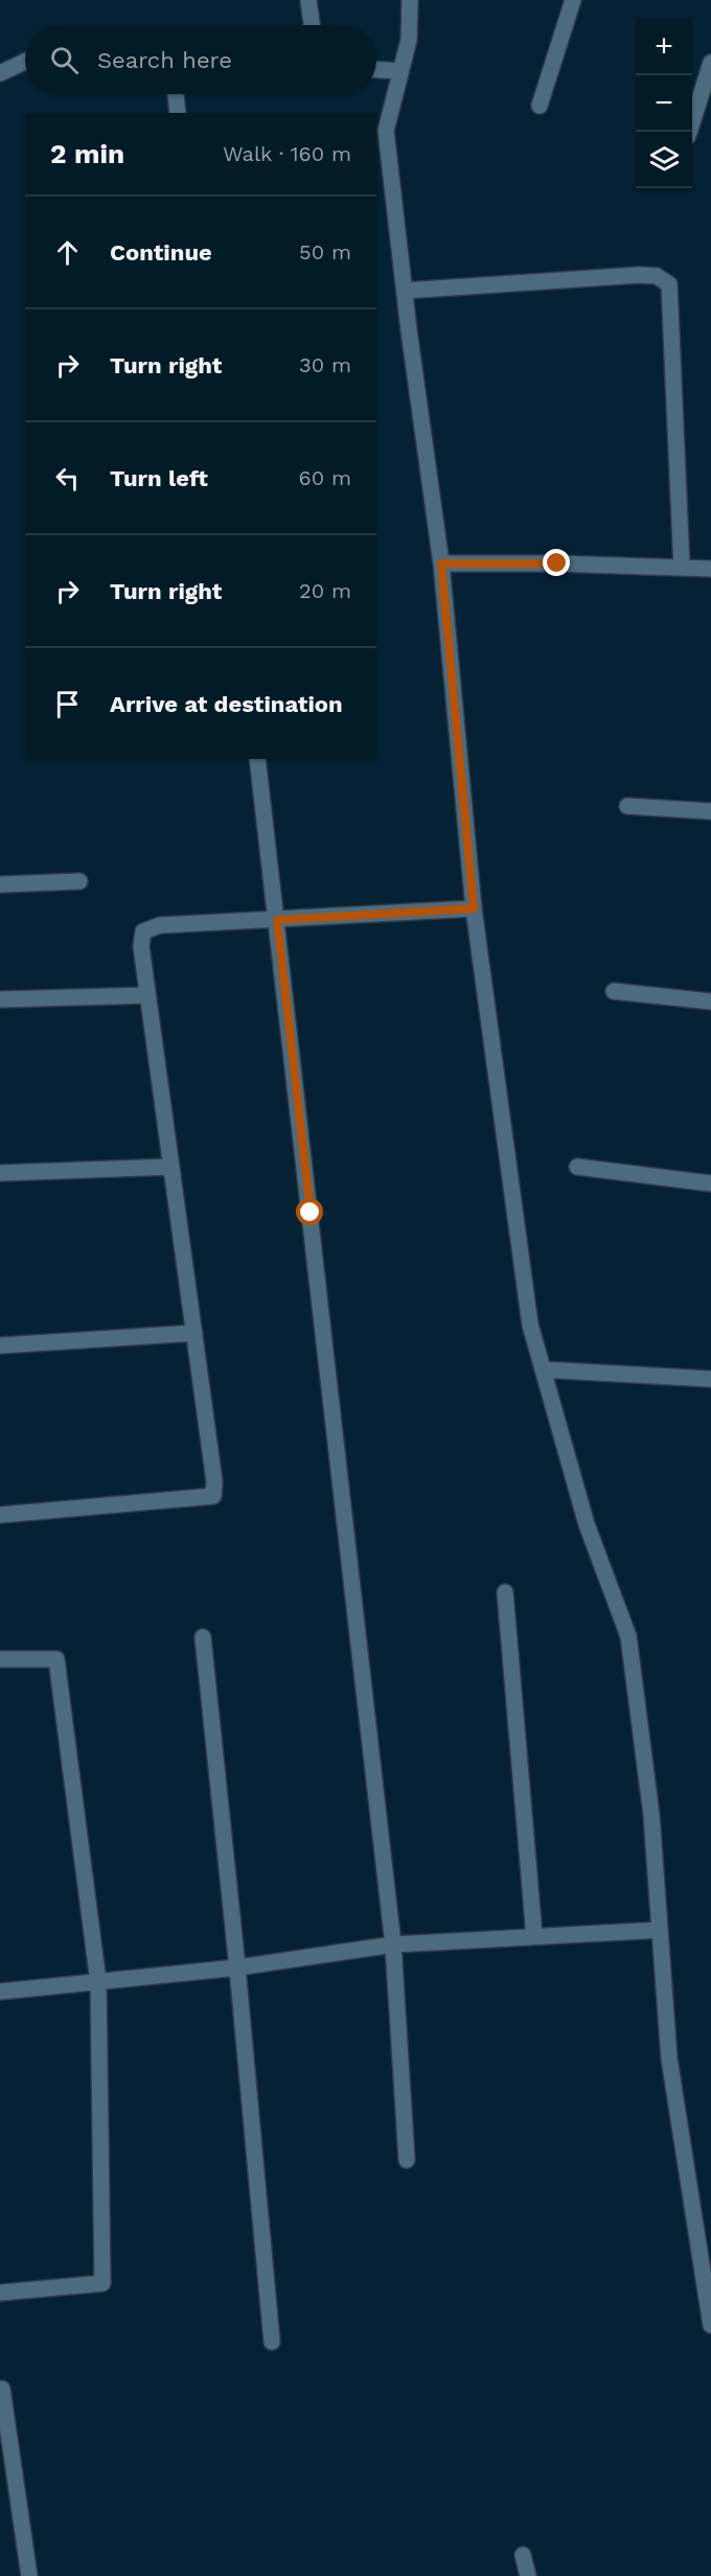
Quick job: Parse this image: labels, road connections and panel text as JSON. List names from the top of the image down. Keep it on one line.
{"page":{"map_buttons":["+","−"],"search":"Search here","heading":["2 min","Walk · 160 m"],"list":[["Continue","50 m"],["Turn right","30 m"],["Turn left","60 m"],["Turn right","20 m"],"Arrive at destination"]}}
